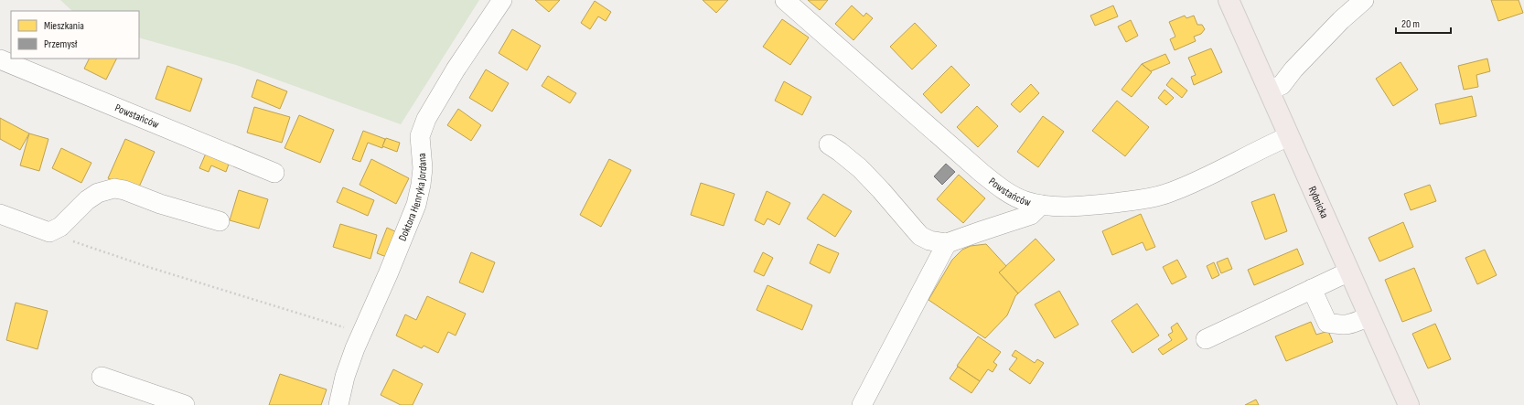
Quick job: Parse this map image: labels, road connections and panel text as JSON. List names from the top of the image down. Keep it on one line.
{"streets":{"main road":["Rybnicka"],"street":["Powstańców","Doktora Henryka Jordana"]},"crossings":[["Powstańców","Rybnicka"]],"legend":["Mieszkania","Przemysł"],"scale_bar":"20 m"}
